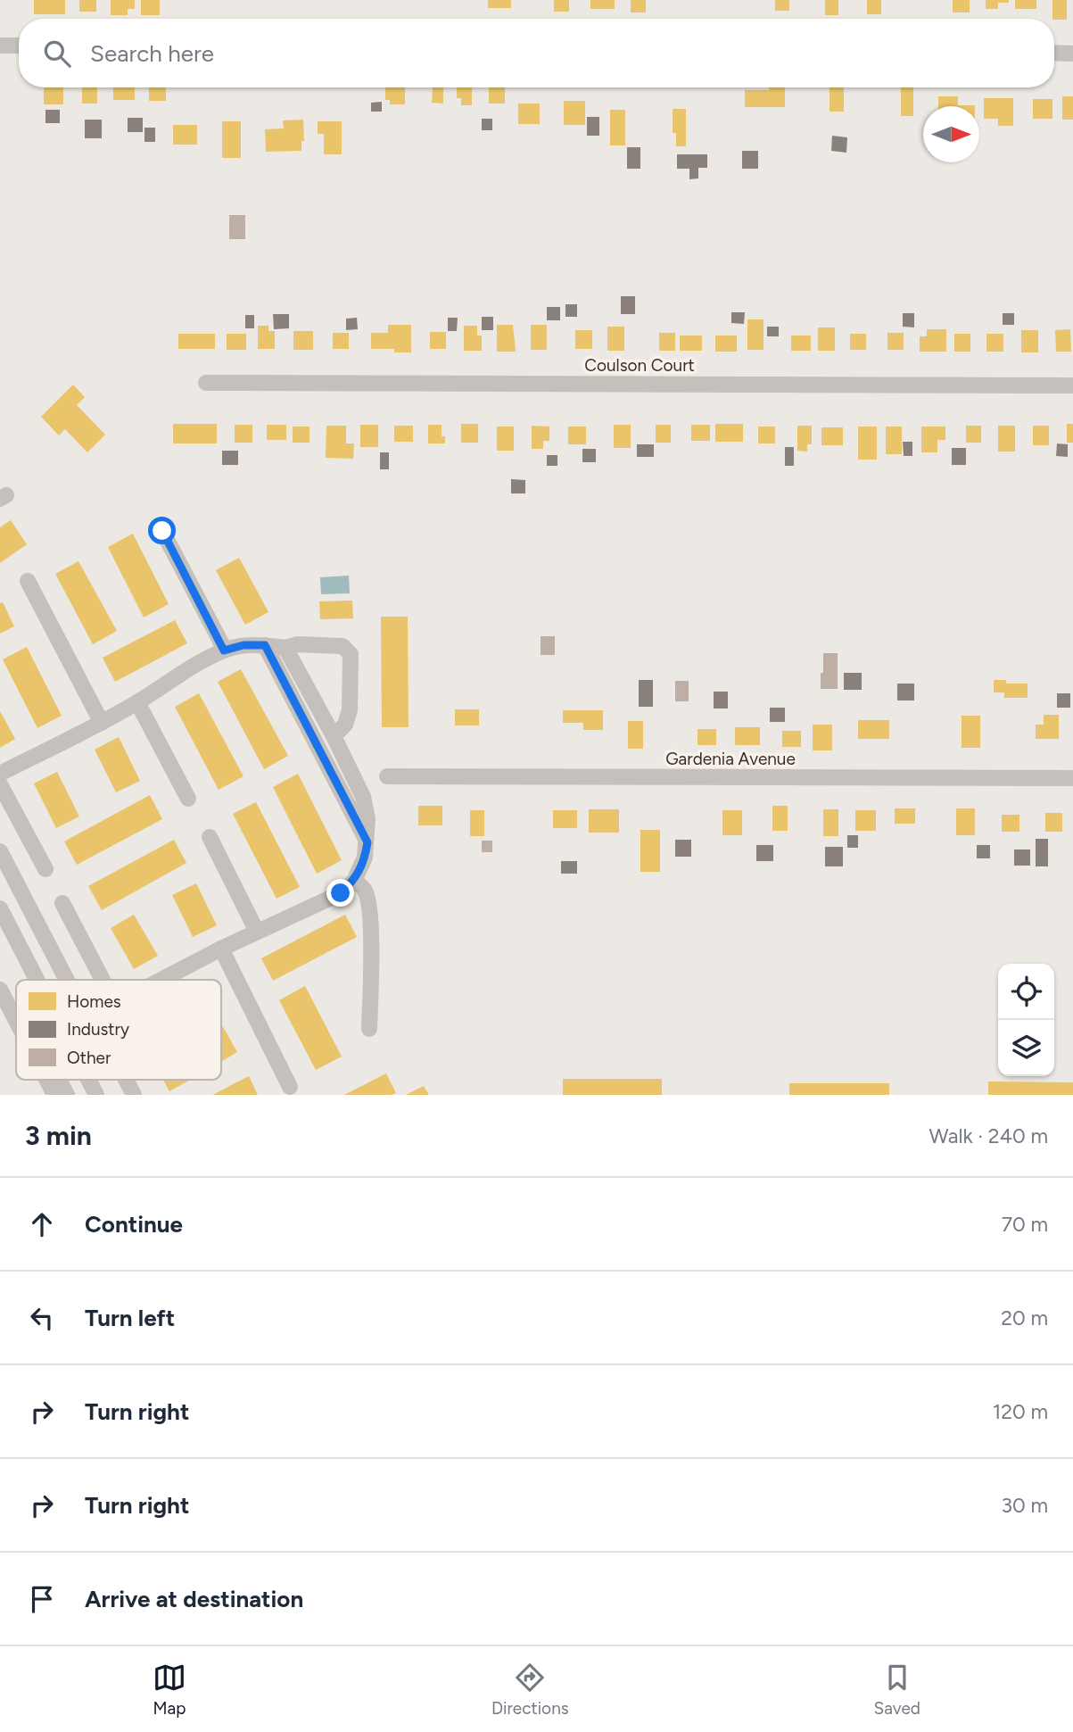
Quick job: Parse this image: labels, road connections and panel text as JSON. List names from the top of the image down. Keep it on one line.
{"streets":{"street":["Coulson Court","Gardenia Avenue"]},"legend":["Homes","Industry","Other"],"north":"right","page":{"search":"Search here","heading":["3 min","Walk · 240 m"],"list":[["Continue","70 m"],["Turn left","20 m"],["Turn right","120 m"],["Turn right","30 m"],"Arrive at destination"],"nav":["Map","Directions","Saved"]}}
